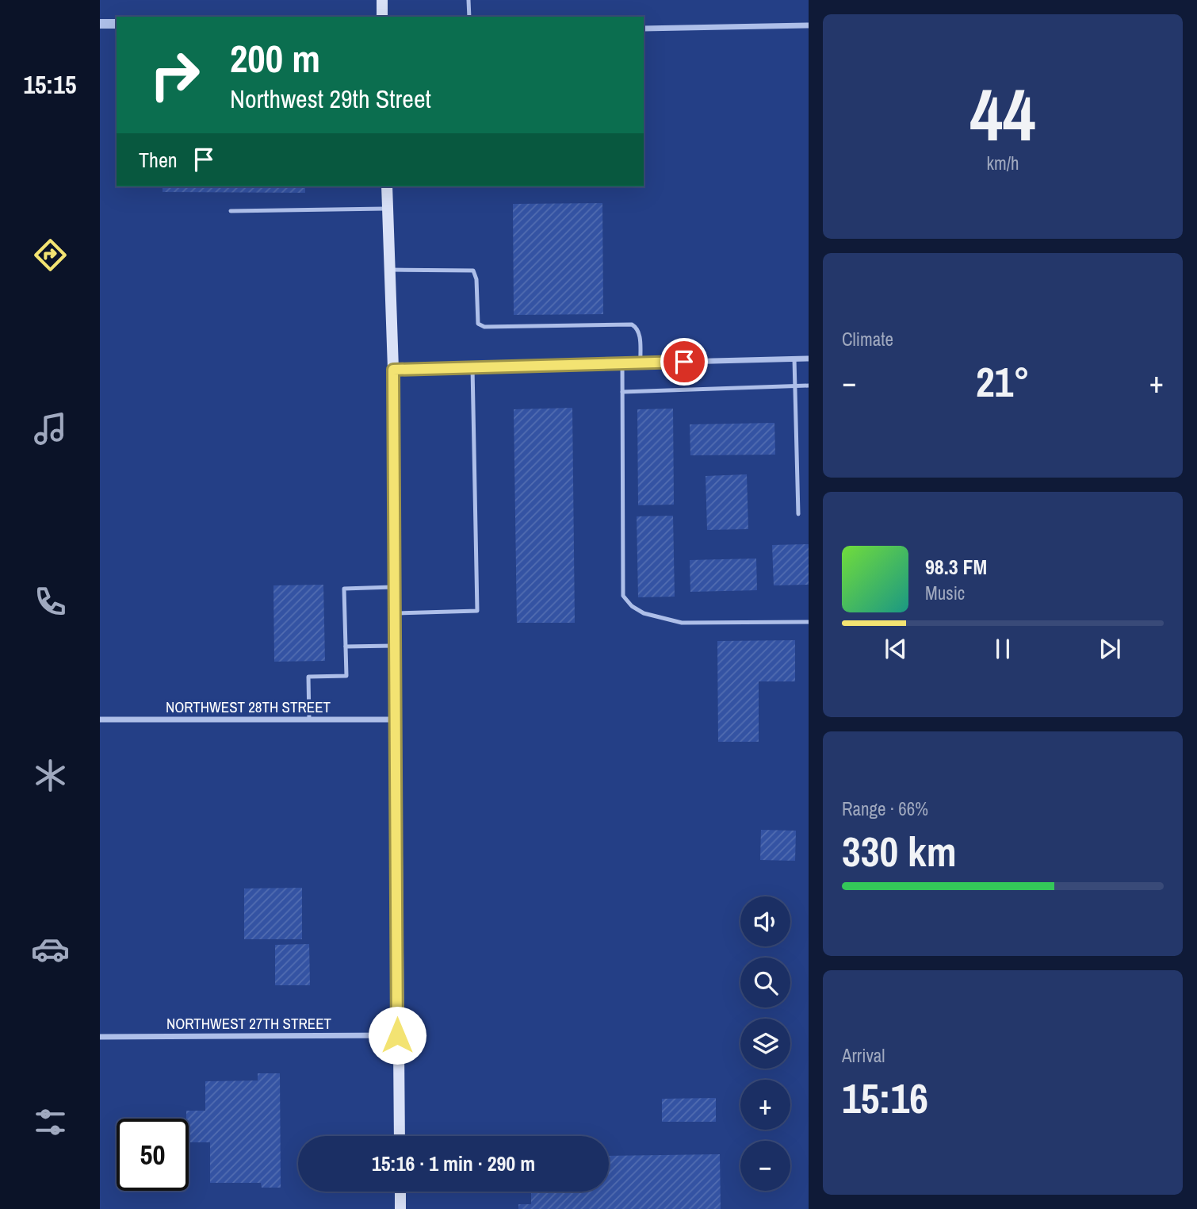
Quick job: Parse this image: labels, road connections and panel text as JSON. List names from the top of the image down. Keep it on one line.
{"streets":{"street":["NORTHWEST 28TH STREET","NORTHWEST 27TH STREET"]},"page":{"tabs":"15:15","tile":[["44","km/h"],"Climate",["Range · 66%","330 km"],["Arrival","15:16"]],"turn":["200 m","Northwest 29th Street"],"then":"Then","heat":["−","21°","+"],"song":["98.3 FM","Music"],"map_buttons":["+","−"],"limit":"50","trip":"15:16 · 1 min · 290 m"}}
